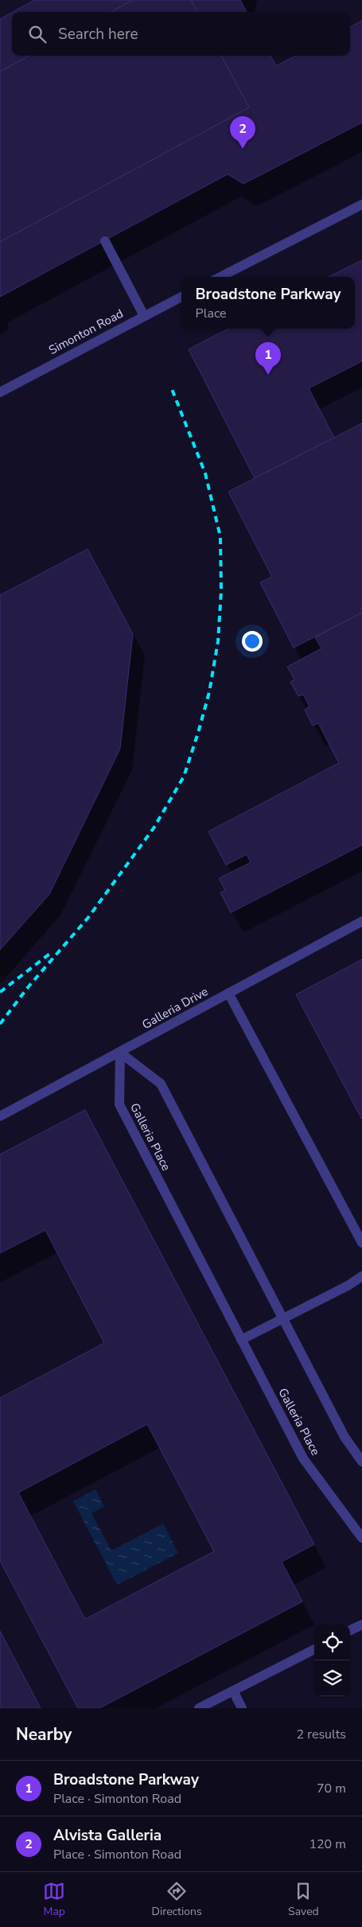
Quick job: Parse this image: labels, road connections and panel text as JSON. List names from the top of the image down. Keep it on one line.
{"streets":{"street":["Simonton Road","Galleria Drive","Galleria Place"]},"crossings":[["Galleria Drive","Galleria Place"]],"page":{"search":"Search here","pins":["2","1"],"popup":["Broadstone Parkway","Place"],"heading":["Nearby","2 results"],"list":[{"mark":"1","name":"Broadstone Parkway","note":"Place · Simonton Road","value":"70 m"},{"mark":"2","name":"Alvista Galleria","note":"Place · Simonton Road","value":"120 m"}],"nav":["Map","Directions","Saved"]}}
